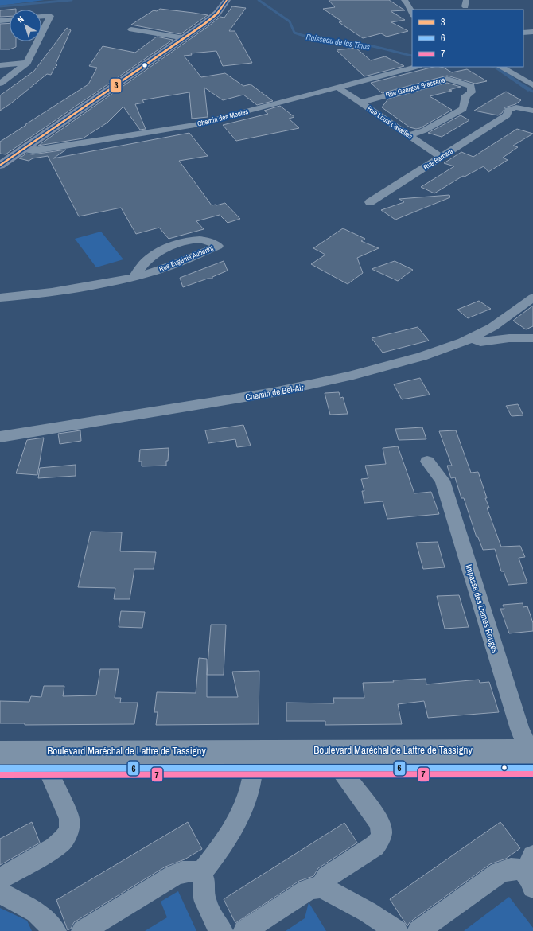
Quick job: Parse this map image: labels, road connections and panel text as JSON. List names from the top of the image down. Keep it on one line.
{"streets":{"street":["Rue Georges Brassens","Chemin des Meules","Rue Louis Cavailles","Rue Barbara","Rue Eugénie Aubertot","Chemin de Bel-Air","Impasse des Dames Rouges","Boulevard Maréchal de Lattre de Tassigny"]},"crossings":[["Rue Georges Brassens","Rue Louis Cavailles"],["Chemin des Meules","Rue Louis Cavailles"],["Rue Louis Cavailles","Rue Barbara"],["Impasse des Dames Rouges","Boulevard Maréchal de Lattre de Tassigny"]],"water":["Ruisseau de las Tinos"],"lines":["transit line 3","transit line 6","transit line 7"],"legend":["3","6","7"],"north":"top left"}
